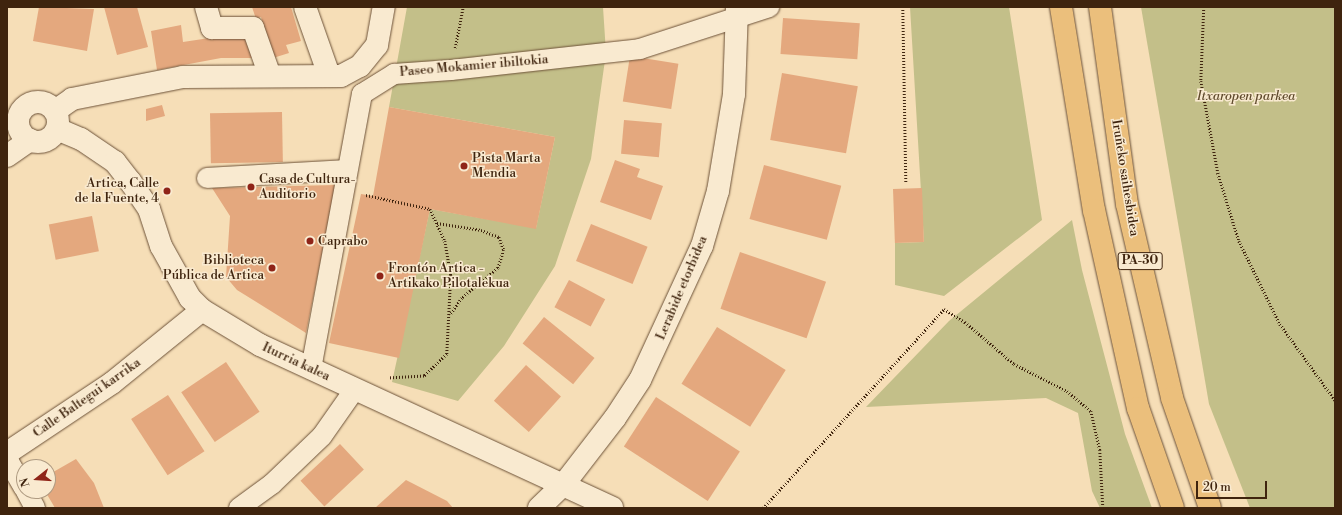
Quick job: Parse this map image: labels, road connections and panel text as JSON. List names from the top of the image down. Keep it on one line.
{"streets":{"highway":["Iruñeko saihesbidea","PA-30"],"street":["Paseo Mokamier ibiltokia","Lerabide etorbidea","Iturria kalea","Calle Baltegui karrika"]},"crossings":[["Paseo Mokamier ibiltokia","Lerabide etorbidea"],["Paseo Mokamier ibiltokia","Iturria kalea"],["Lerabide etorbidea","Iturria kalea"],["Iturria kalea","Calle Baltegui karrika"]],"parks":["Itxaropen parkea"],"places":["Pista Marta Mendia","Casa de Cultura- Auditorio","Artica, Calle de la Fuente, 4","Caprabo","Biblioteca Pública de Artica","Frontón Artica - Artikako Pilotalekua"],"scale_bar":"20 m","north":"left"}
